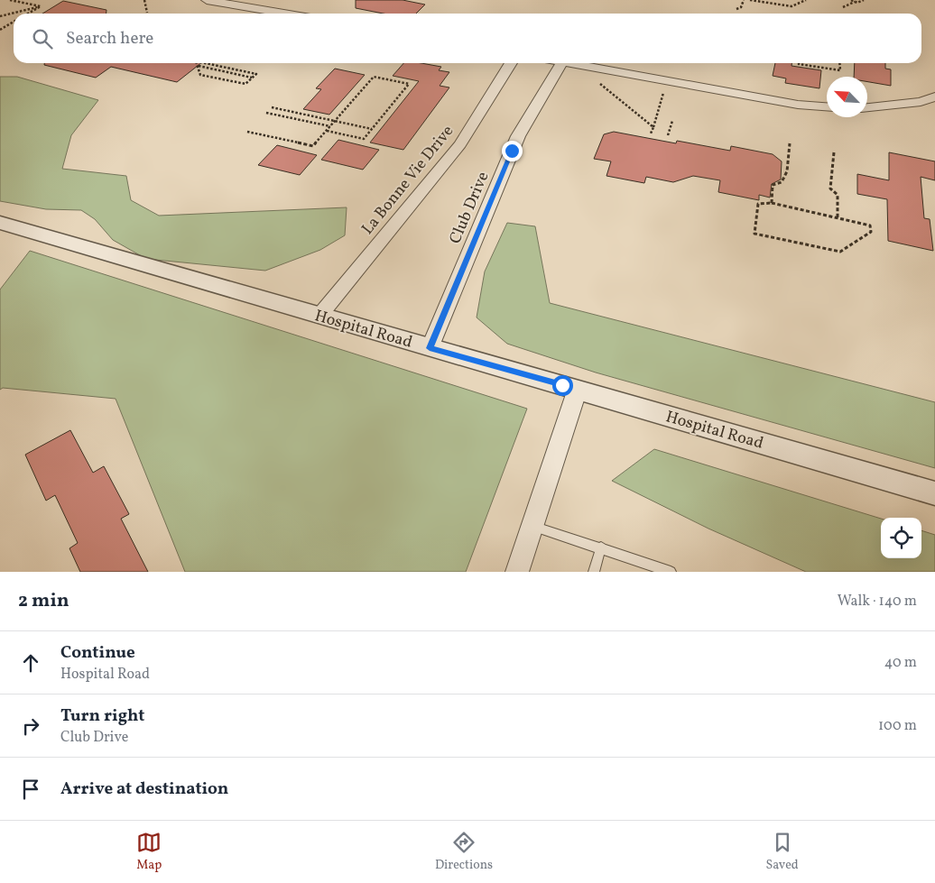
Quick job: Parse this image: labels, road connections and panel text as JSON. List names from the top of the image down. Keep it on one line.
{"streets":{"street":["La Bonne Vie Drive","Club Drive","Hospital Road"]},"crossings":[["La Bonne Vie Drive","Hospital Road"],["Club Drive","Hospital Road"]],"north":"top left","page":{"search":"Search here","heading":["2 min","Walk · 140 m"],"list":[["Continue","Hospital Road","40 m"],["Turn right","Club Drive","100 m"],"Arrive at destination"],"nav":["Map","Directions","Saved"]}}
